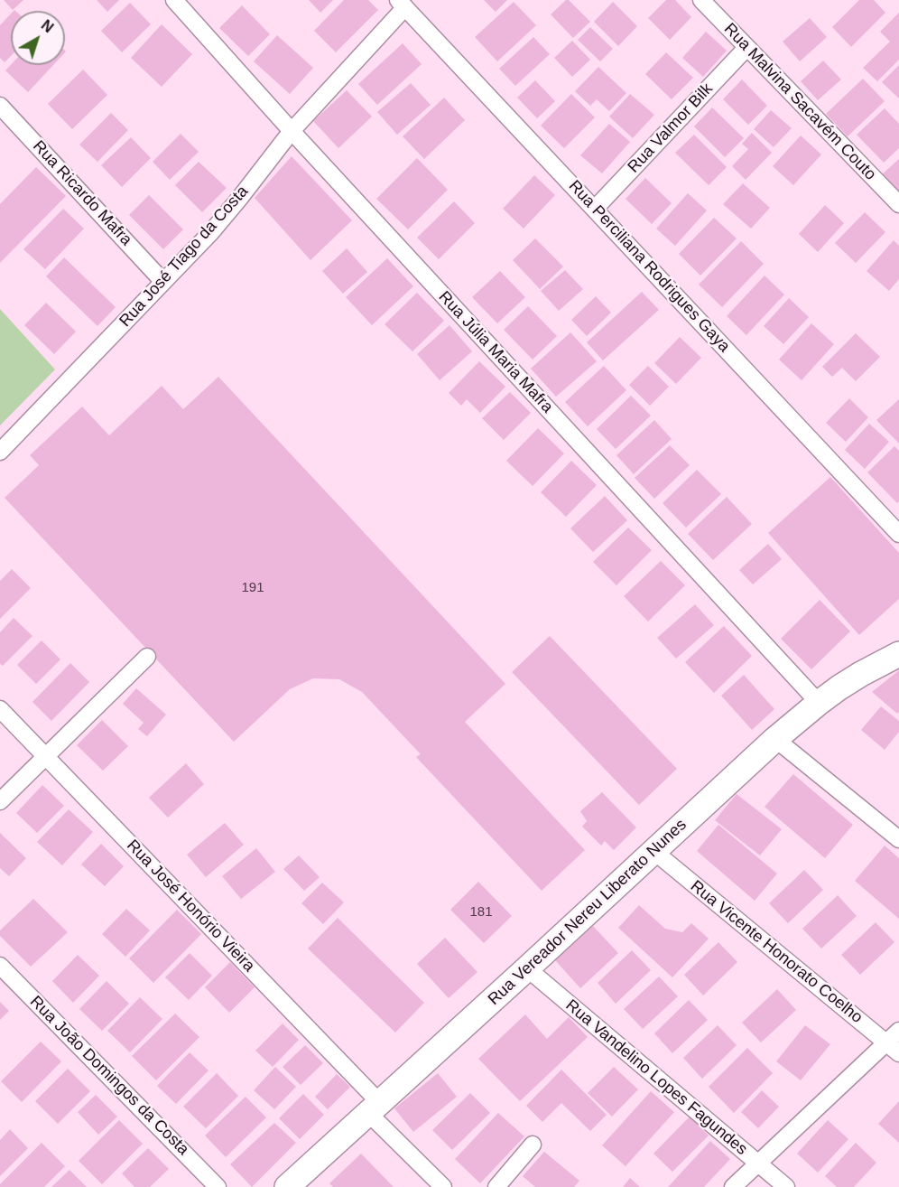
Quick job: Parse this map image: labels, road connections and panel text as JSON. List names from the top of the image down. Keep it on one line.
{"streets":{"main road":["Rua Vereador Nereu Liberato Nunes"],"street":["Rua Malvina Sacavém Couto","Rua Valmor Bilk","Rua Ricardo Mafra","Rua José Tiago da Costa","Rua Perciliana Rodrigues Gaya","Rua Júlia Maria Mafra","Rua José Honório Vieira","Rua Vicente Honorato Coelho","Rua João Domingos da Costa","Rua Vandelino Lopes Fagundes"]},"crossings":[["Rua Malvina Sacavém Couto","Rua Valmor Bilk"],["Rua Valmor Bilk","Rua Perciliana Rodrigues Gaya"],["Rua Ricardo Mafra","Rua José Tiago da Costa"],["Rua José Tiago da Costa","Rua Perciliana Rodrigues Gaya"],["Rua José Tiago da Costa","Rua Júlia Maria Mafra"],["Rua Júlia Maria Mafra","Rua Vereador Nereu Liberato Nunes"],["Rua José Honório Vieira","Rua Vereador Nereu Liberato Nunes"],["Rua Vereador Nereu Liberato Nunes","Rua Vicente Honorato Coelho"],["Rua Vereador Nereu Liberato Nunes","Rua Vandelino Lopes Fagundes"]],"house_numbers":["191","181"],"north":"top right"}
